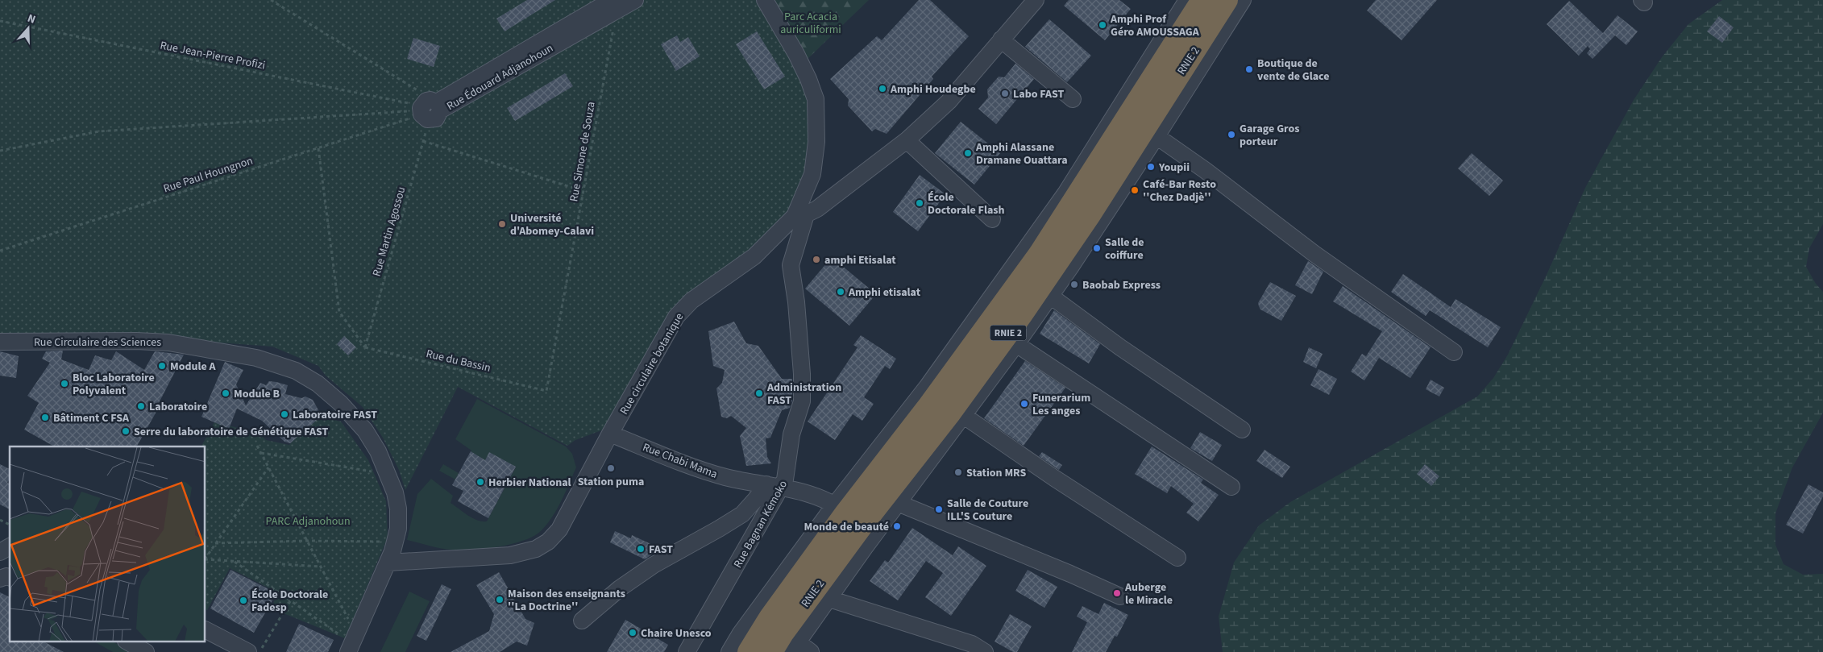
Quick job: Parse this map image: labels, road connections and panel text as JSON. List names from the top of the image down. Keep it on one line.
{"streets":{"highway":["RNIE 2"],"street":["Rue Édouard Adjanohoun","Rue Circulaire des Sciences","Rue circulaire botanique","Rue Chabi Mama","Rue Bagnan Kémoko"],"path":["Rue Jean-Pierre Profizi","Rue Simone de Souza","Rue Paul Houngnon","Rue Martin Agossou","Rue du Bassin"]},"crossings":[["Rue Jean-Pierre Profizi","Rue Édouard Adjanohoun"],["Rue Jean-Pierre Profizi","Rue Paul Houngnon"],["Rue Jean-Pierre Profizi","Rue Martin Agossou"],["RNIE 2","Rue Chabi Mama"],["Rue Édouard Adjanohoun","Rue Simone de Souza"],["Rue Édouard Adjanohoun","Rue Paul Houngnon"],["Rue Édouard Adjanohoun","Rue Martin Agossou"],["Rue Simone de Souza","Rue du Bassin"],["Rue Paul Houngnon","Rue Martin Agossou"],["Rue Martin Agossou","Rue du Bassin"],["Rue Circulaire des Sciences","Rue circulaire botanique"],["Rue circulaire botanique","Rue Chabi Mama"],["Rue circulaire botanique","Rue Bagnan Kémoko"],["Rue Chabi Mama","Rue Bagnan Kémoko"]],"parks":["Parc Acacia auriculiformi","PARC Adjanohoun"],"places":["Amphi Prof Géro AMOUSSAGA","Boutique de vente de Glace","Amphi Houdegbe","Labo FAST","Garage Gros porteur","Amphi Alassane Dramane Ouattara","Youpii","Café-Bar Resto ''Chez Dadjè''","École Doctorale Flash","Université d'Abomey-Calavi","Salle de coiffure","amphi Etisalat","Baobab Express","Amphi etisalat","Module A","Bloc Laboratoire Polyvalent","Module B","Administration FAST","Funerarium Les anges","Laboratoire","Laboratoire FAST","Bâtiment C FSA","Serre du laboratoire de Génétique FAST","Station puma","Station MRS","Herbier National","Salle de Couture ILL'S Couture","Monde de beauté","FAST","Auberge le Miracle","Maison des enseignants ''La Doctrine''","École Doctorale Fadesp","Chaire Unesco"],"north":"top"}
